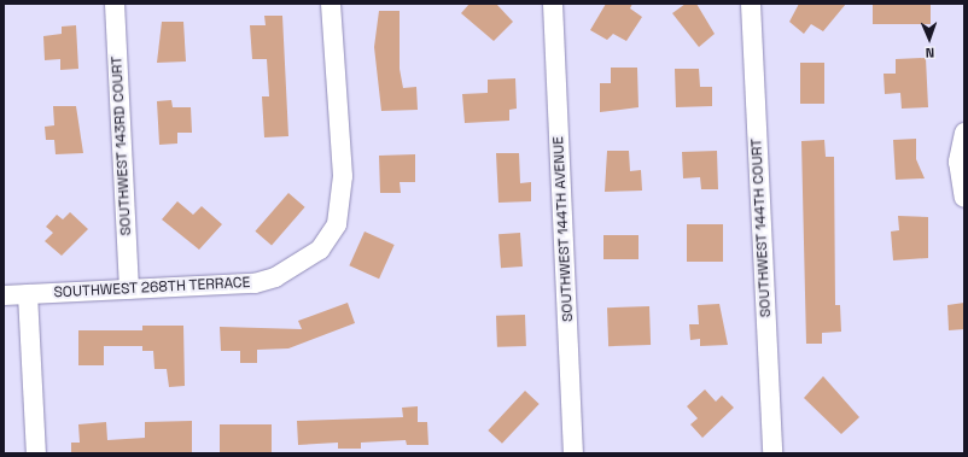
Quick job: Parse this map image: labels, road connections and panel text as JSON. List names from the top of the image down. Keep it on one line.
{"streets":{"street":["SOUTHWEST 143RD COURT","SOUTHWEST 144TH COURT","SOUTHWEST 144TH AVENUE","SOUTHWEST 268TH TERRACE"]},"crossings":[["SOUTHWEST 143RD COURT","SOUTHWEST 268TH TERRACE"]],"north":"bottom"}
